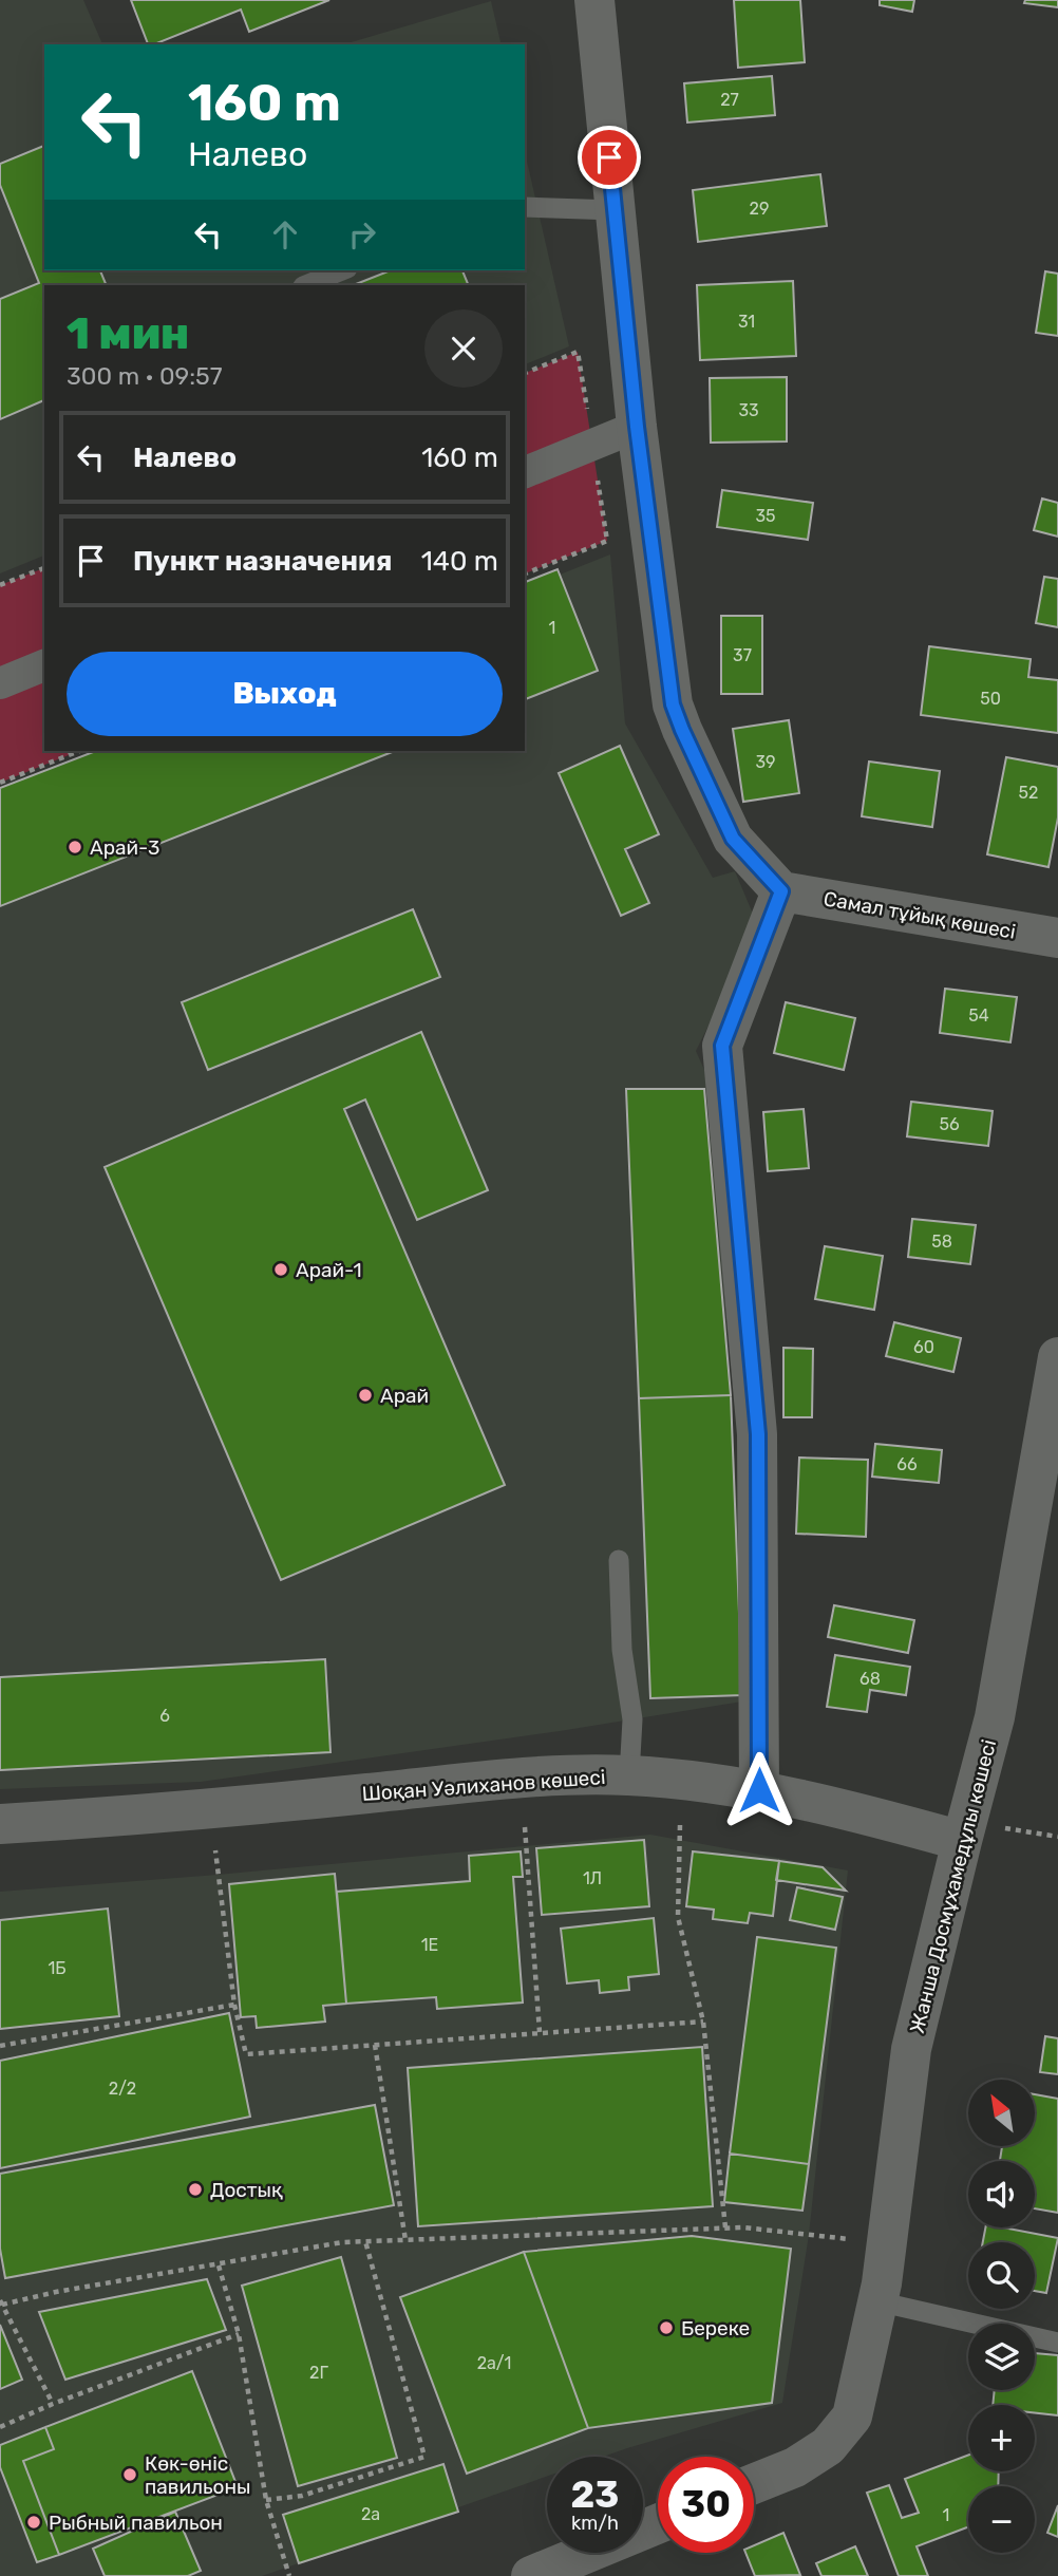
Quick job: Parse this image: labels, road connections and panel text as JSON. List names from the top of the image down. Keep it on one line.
{"streets":{"street":["Самал тұйық көшесі","Шоқан Уәлиханов көшесі","Жанша Досмұхамедұлы көшесі"]},"crossings":[["Шоқан Уәлиханов көшесі","Жанша Досмұхамедұлы көшесі"]],"places":["Арай-3","Арай-1","Арай","Достық","Береке","Көк-өніс павильоны","Рыбный павильон"],"house_numbers":["27","29","31","33","35","1","37","50","39","52","54","56","58","60","66","68","6","1Л","1Е","1Б","2/2","2а/1","2Г","2а","1"],"north":"top left","page":{"turn":["160 m","Налево"],"heading":["1 мин","300 m · 09:57"],"list":[{"name":"Налево","value":"160 m"},{"name":"Пункт назначения","value":"140 m"}],"buttons":"Выход","map_buttons":["+","−"],"speed":"23 km/h","limit":"30"}}
